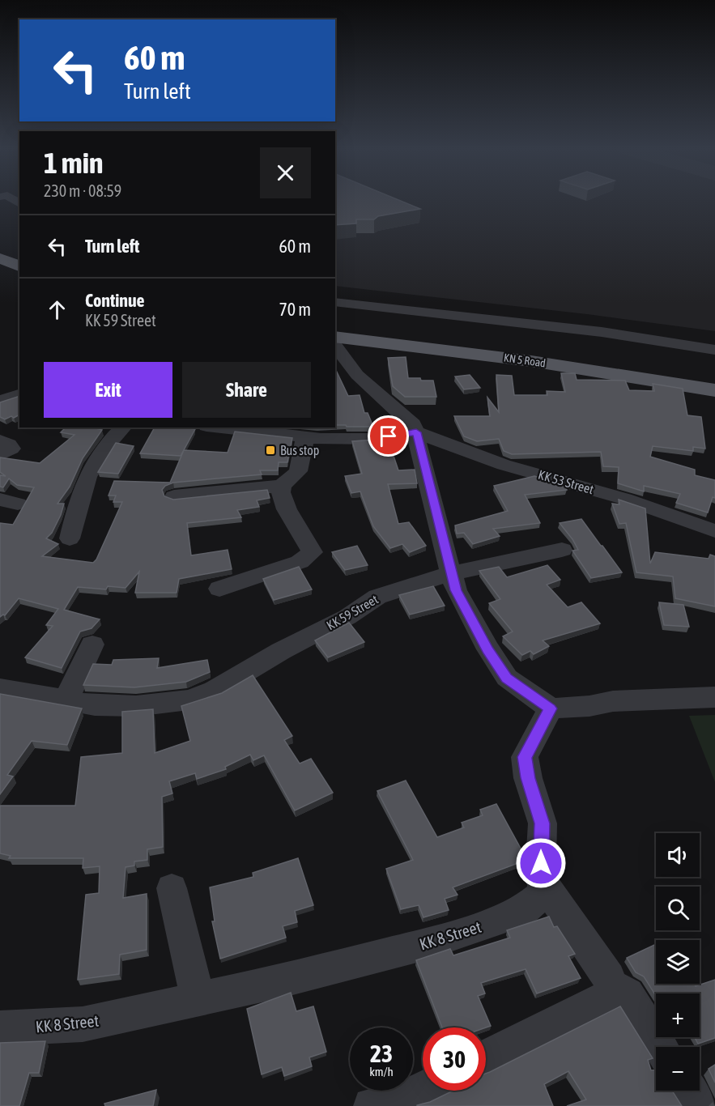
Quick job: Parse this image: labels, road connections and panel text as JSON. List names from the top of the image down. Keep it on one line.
{"streets":{"main road":["KN 5 Road"],"street":["KK 53 Street","KK 59 Street","KK 8 Street"]},"places":{"transit":["Bus stop"]},"page":{"turn":["60 m","Turn left"],"heading":["1 min","230 m · 08:59"],"list":[{"name":"Turn left","value":"60 m"},{"name":"Continue","note":"KK 59 Street","value":"70 m"}],"buttons":["Exit","Share"],"map_buttons":["+","−"],"speed":"23 km/h","limit":"30"}}
